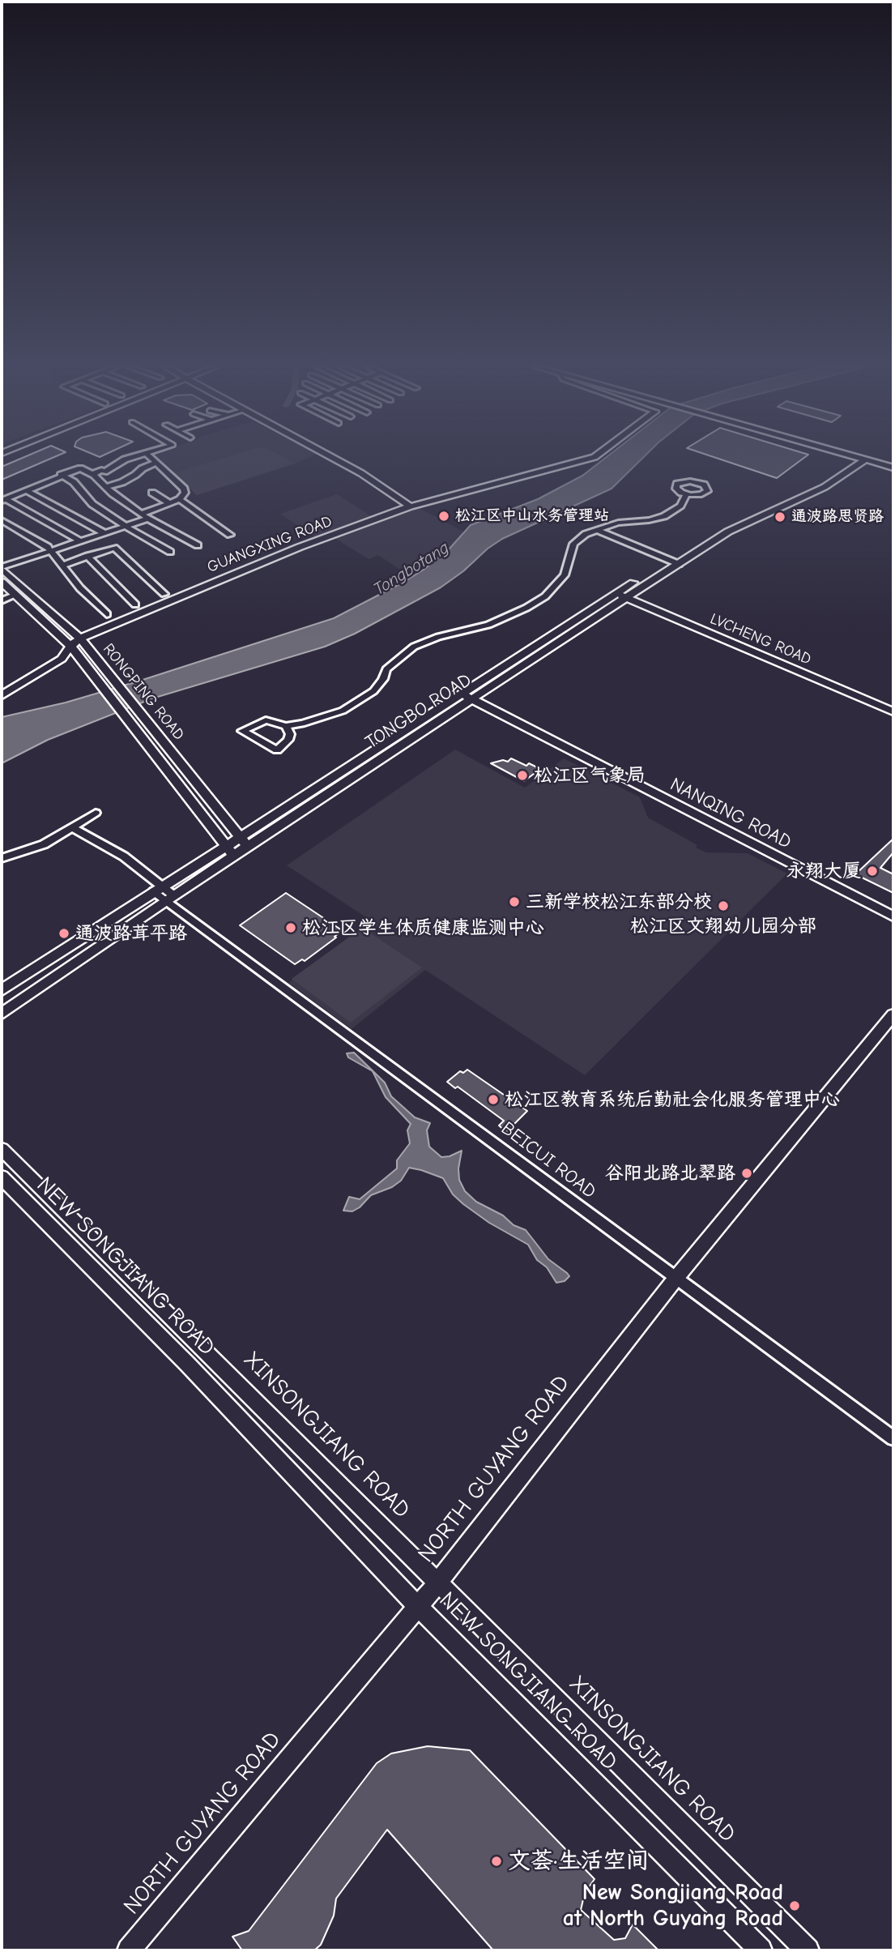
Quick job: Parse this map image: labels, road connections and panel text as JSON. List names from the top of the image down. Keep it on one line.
{"streets":{"main road":["GUANGXING ROAD","LVCHENG ROAD","RONGPING ROAD","TONGBO ROAD","NANQING ROAD","NEW SONGJIANG ROAD","XINSONGJIANG ROAD","NORTH GUYANG ROAD"],"street":["BEICUI ROAD"]},"crossings":[["GUANGXING ROAD","RONGPING ROAD"],["LVCHENG ROAD","TONGBO ROAD"],["RONGPING ROAD","TONGBO ROAD"],["TONGBO ROAD","NANQING ROAD"],["TONGBO ROAD","BEICUI ROAD"],["BEICUI ROAD","NORTH GUYANG ROAD"],["NEW SONGJIANG ROAD","NORTH GUYANG ROAD"],["XINSONGJIANG ROAD","NORTH GUYANG ROAD"]],"water":["Tongbotang"],"places":["松江区中山水务管理站","通波路思贤路","松江区气象局","永翔大厦","三新学校松江东部分校","松江区文翔幼儿园分部","松江区学生体质健康监测中心","通波路茸平路","松江区教育系统后勤社会化服务管理中心","谷阳北路北翠路","文荟·生活空间","New Songjiang Road at North Guyang Road"]}
